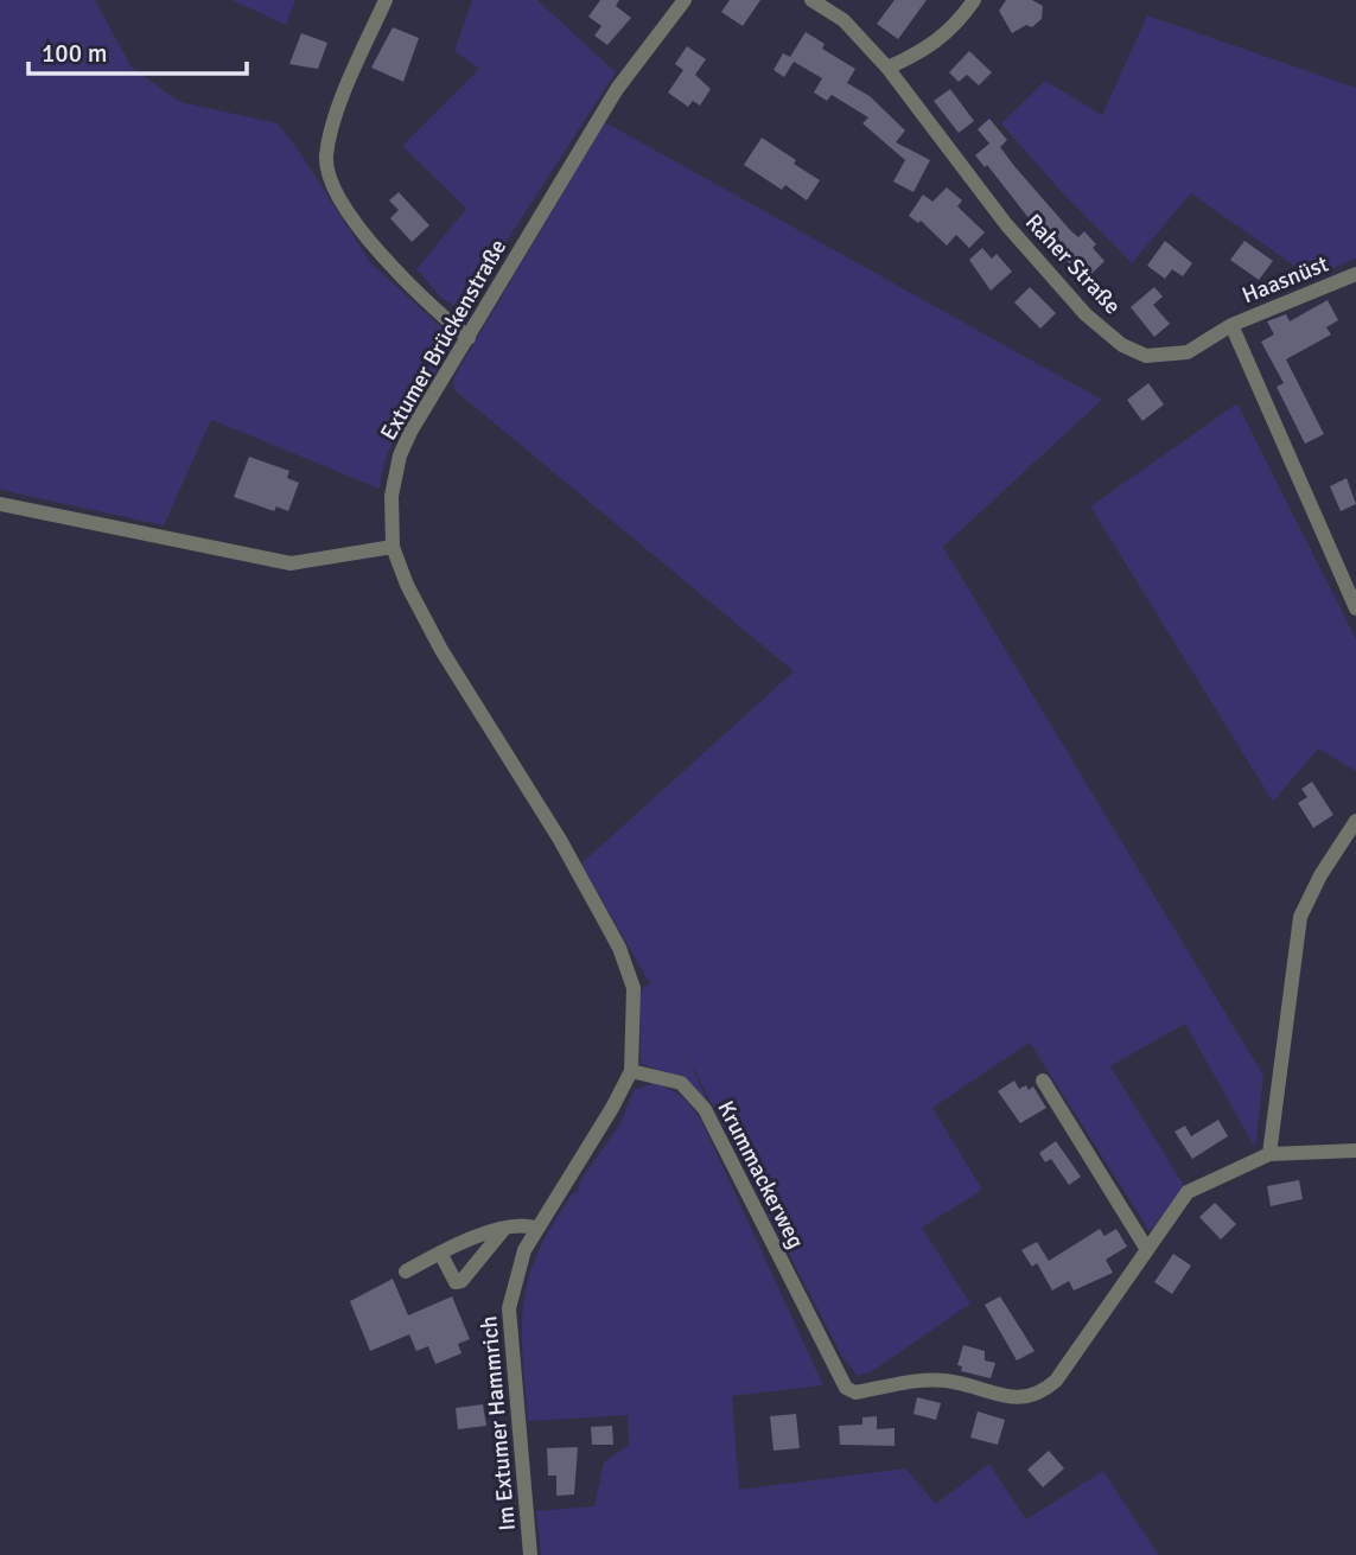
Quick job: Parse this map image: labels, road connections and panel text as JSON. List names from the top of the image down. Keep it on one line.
{"streets":{"street":["Raher Straße","Haasnüst","Extumer Brückenstraße","Krummackerweg","Im Extumer Hammrich"]},"crossings":[["Raher Straße","Haasnüst"],["Krummackerweg","Im Extumer Hammrich"]],"scale_bar":"100 m"}
